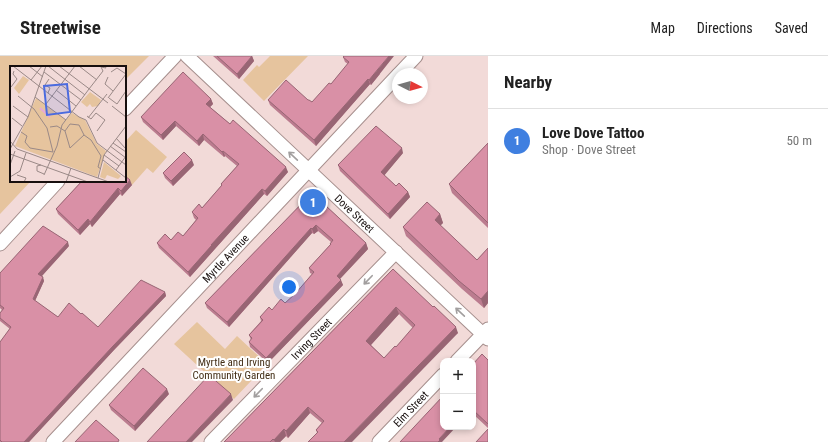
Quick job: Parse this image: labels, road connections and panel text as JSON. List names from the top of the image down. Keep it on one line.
{"streets":{"street":["Dove Street","Myrtle Avenue","Irving Street","Elm Street"]},"crossings":[["Dove Street","Myrtle Avenue"],["Dove Street","Irving Street"]],"one_way":["Dove Street","Irving Street"],"parks":["Myrtle and Irving Community Garden"],"north":"right","page":{"header":"Streetwise","nav":["Map","Directions","Saved"],"heading":"Nearby","list":[{"mark":"1","name":"Love Dove Tattoo","note":"Shop · Dove Street","value":"50 m"}],"pins":"1","map_buttons":["+","−"]}}
